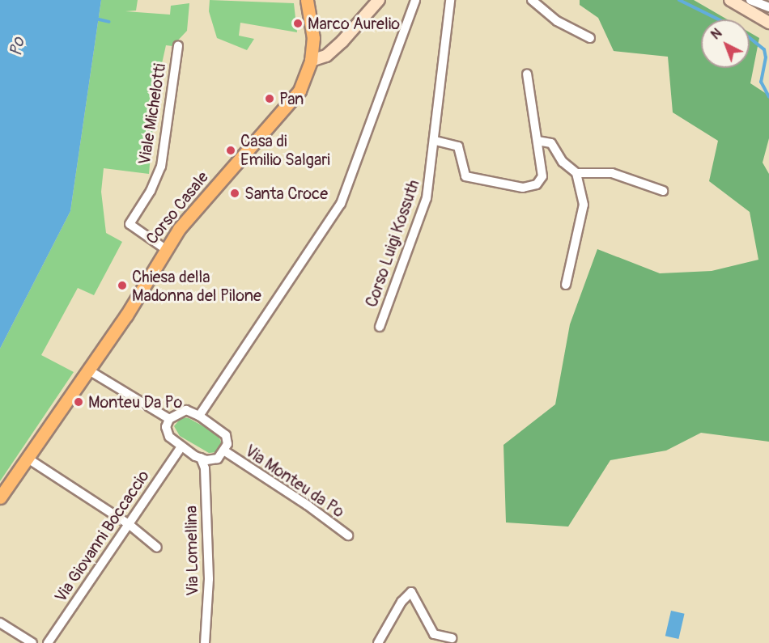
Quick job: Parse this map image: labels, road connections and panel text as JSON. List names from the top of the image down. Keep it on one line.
{"streets":{"main road":["Corso Casale"],"street":["Viale Michelotti","Corso Luigi Kossuth","Via Monteu da Po","Via Giovanni Boccaccio","Via Lomellina"]},"crossings":[["Viale Michelotti","Corso Casale"]],"water":["Po"],"places":["Marco Aurelio","Pan","Casa di Emilio Salgari","Santa Croce","Chiesa della Madonna del Pilone","Monteu Da Po"],"north":"top left"}
